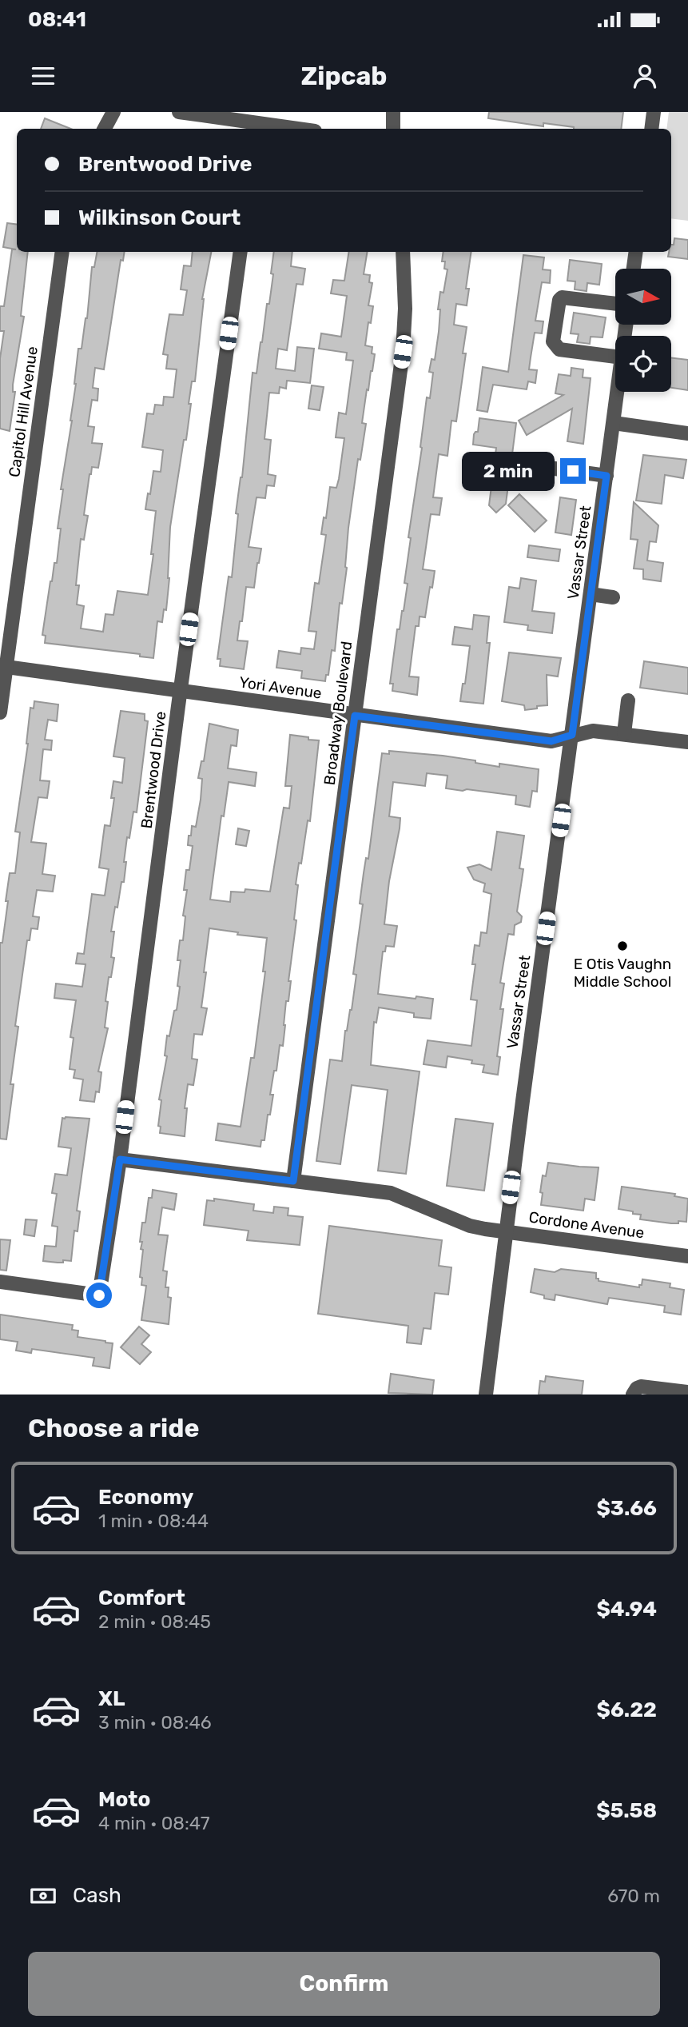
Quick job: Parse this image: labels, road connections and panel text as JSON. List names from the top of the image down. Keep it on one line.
{"streets":{"street":["Capitol Hill Avenue","Vassar Street","Yori Avenue","Broadway Boulevard","Brentwood Drive","Cordone Avenue"]},"crossings":[["Capitol Hill Avenue","Yori Avenue"],["Vassar Street","Yori Avenue"],["Vassar Street","Cordone Avenue"],["Yori Avenue","Broadway Boulevard"],["Yori Avenue","Brentwood Drive"],["Broadway Boulevard","Cordone Avenue"],["Brentwood Drive","Cordone Avenue"]],"places":["E Otis Vaughn Middle School"],"north":"right","page":{"status":"08:41","header":"Zipcab","banner":["Brentwood Drive","Wilkinson Court"],"bubble":"2 min","heading":"Choose a ride","list":[{"name":"Economy","note":"1 min · 08:44","value":"$3.66"},{"name":"Comfort","note":"2 min · 08:45","value":"$4.94"},{"name":"XL","note":"3 min · 08:46","value":"$6.22"},{"name":"Moto","note":"4 min · 08:47","value":"$5.58"}],"pay":["Cash","670 m"],"buttons":"Confirm"}}
